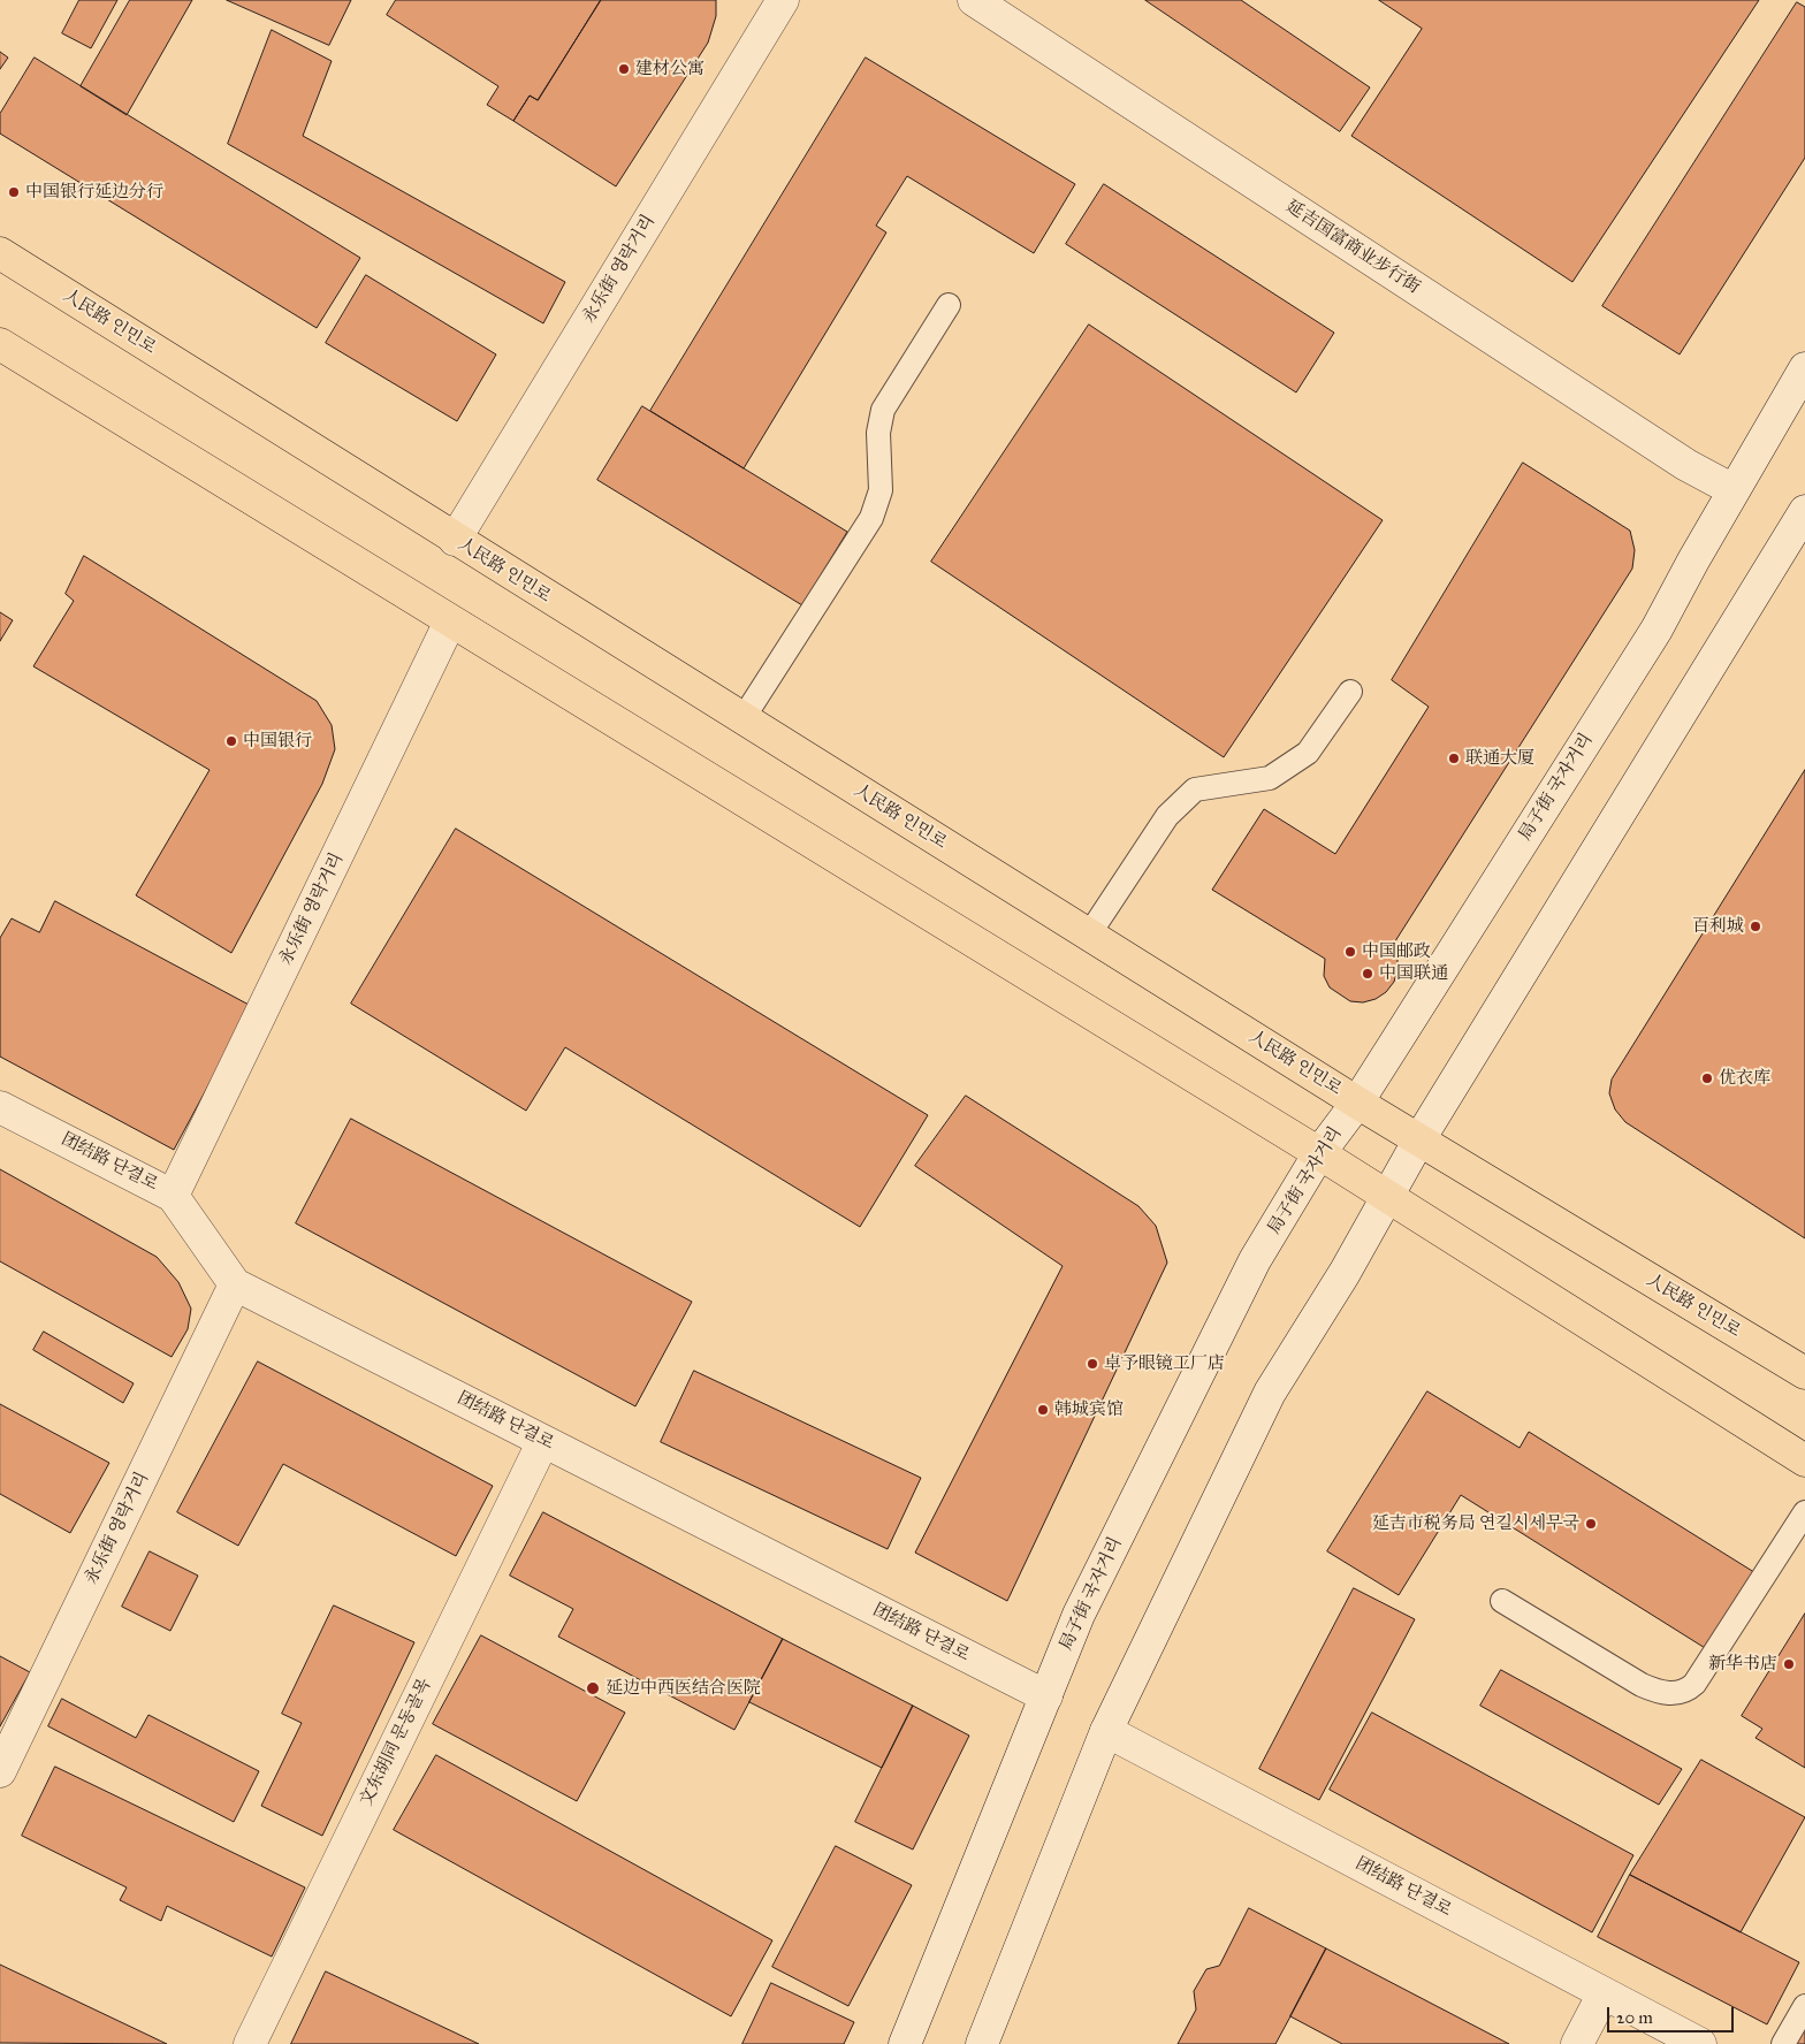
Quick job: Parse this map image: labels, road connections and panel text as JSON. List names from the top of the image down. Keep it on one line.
{"streets":{"main road":["人民路 인민로"],"street":["延吉国富商业步行街","永乐街 영락거리","局子街 국자거리","团结路 단결로","文东胡同 문동골목"]},"crossings":[["延吉国富商业步行街","局子街 국자거리"],["永乐街 영락거리","人民路 인민로"],["永乐街 영락거리","团结路 단결로"],["人民路 인민로","局子街 국자거리"],["局子街 국자거리","团结路 단결로"],["团结路 단결로","文东胡同 문동골목"]],"places":["建材公寓","中国银行延边分行","中国银行","联通大厦","百利城","中国邮政","中国联通","优衣库","卓予眼镜工厂店","韩城宾馆","延吉市税务局 연길시세무국","新华书店","延边中西医结合医院"],"scale_bar":"20 m"}
